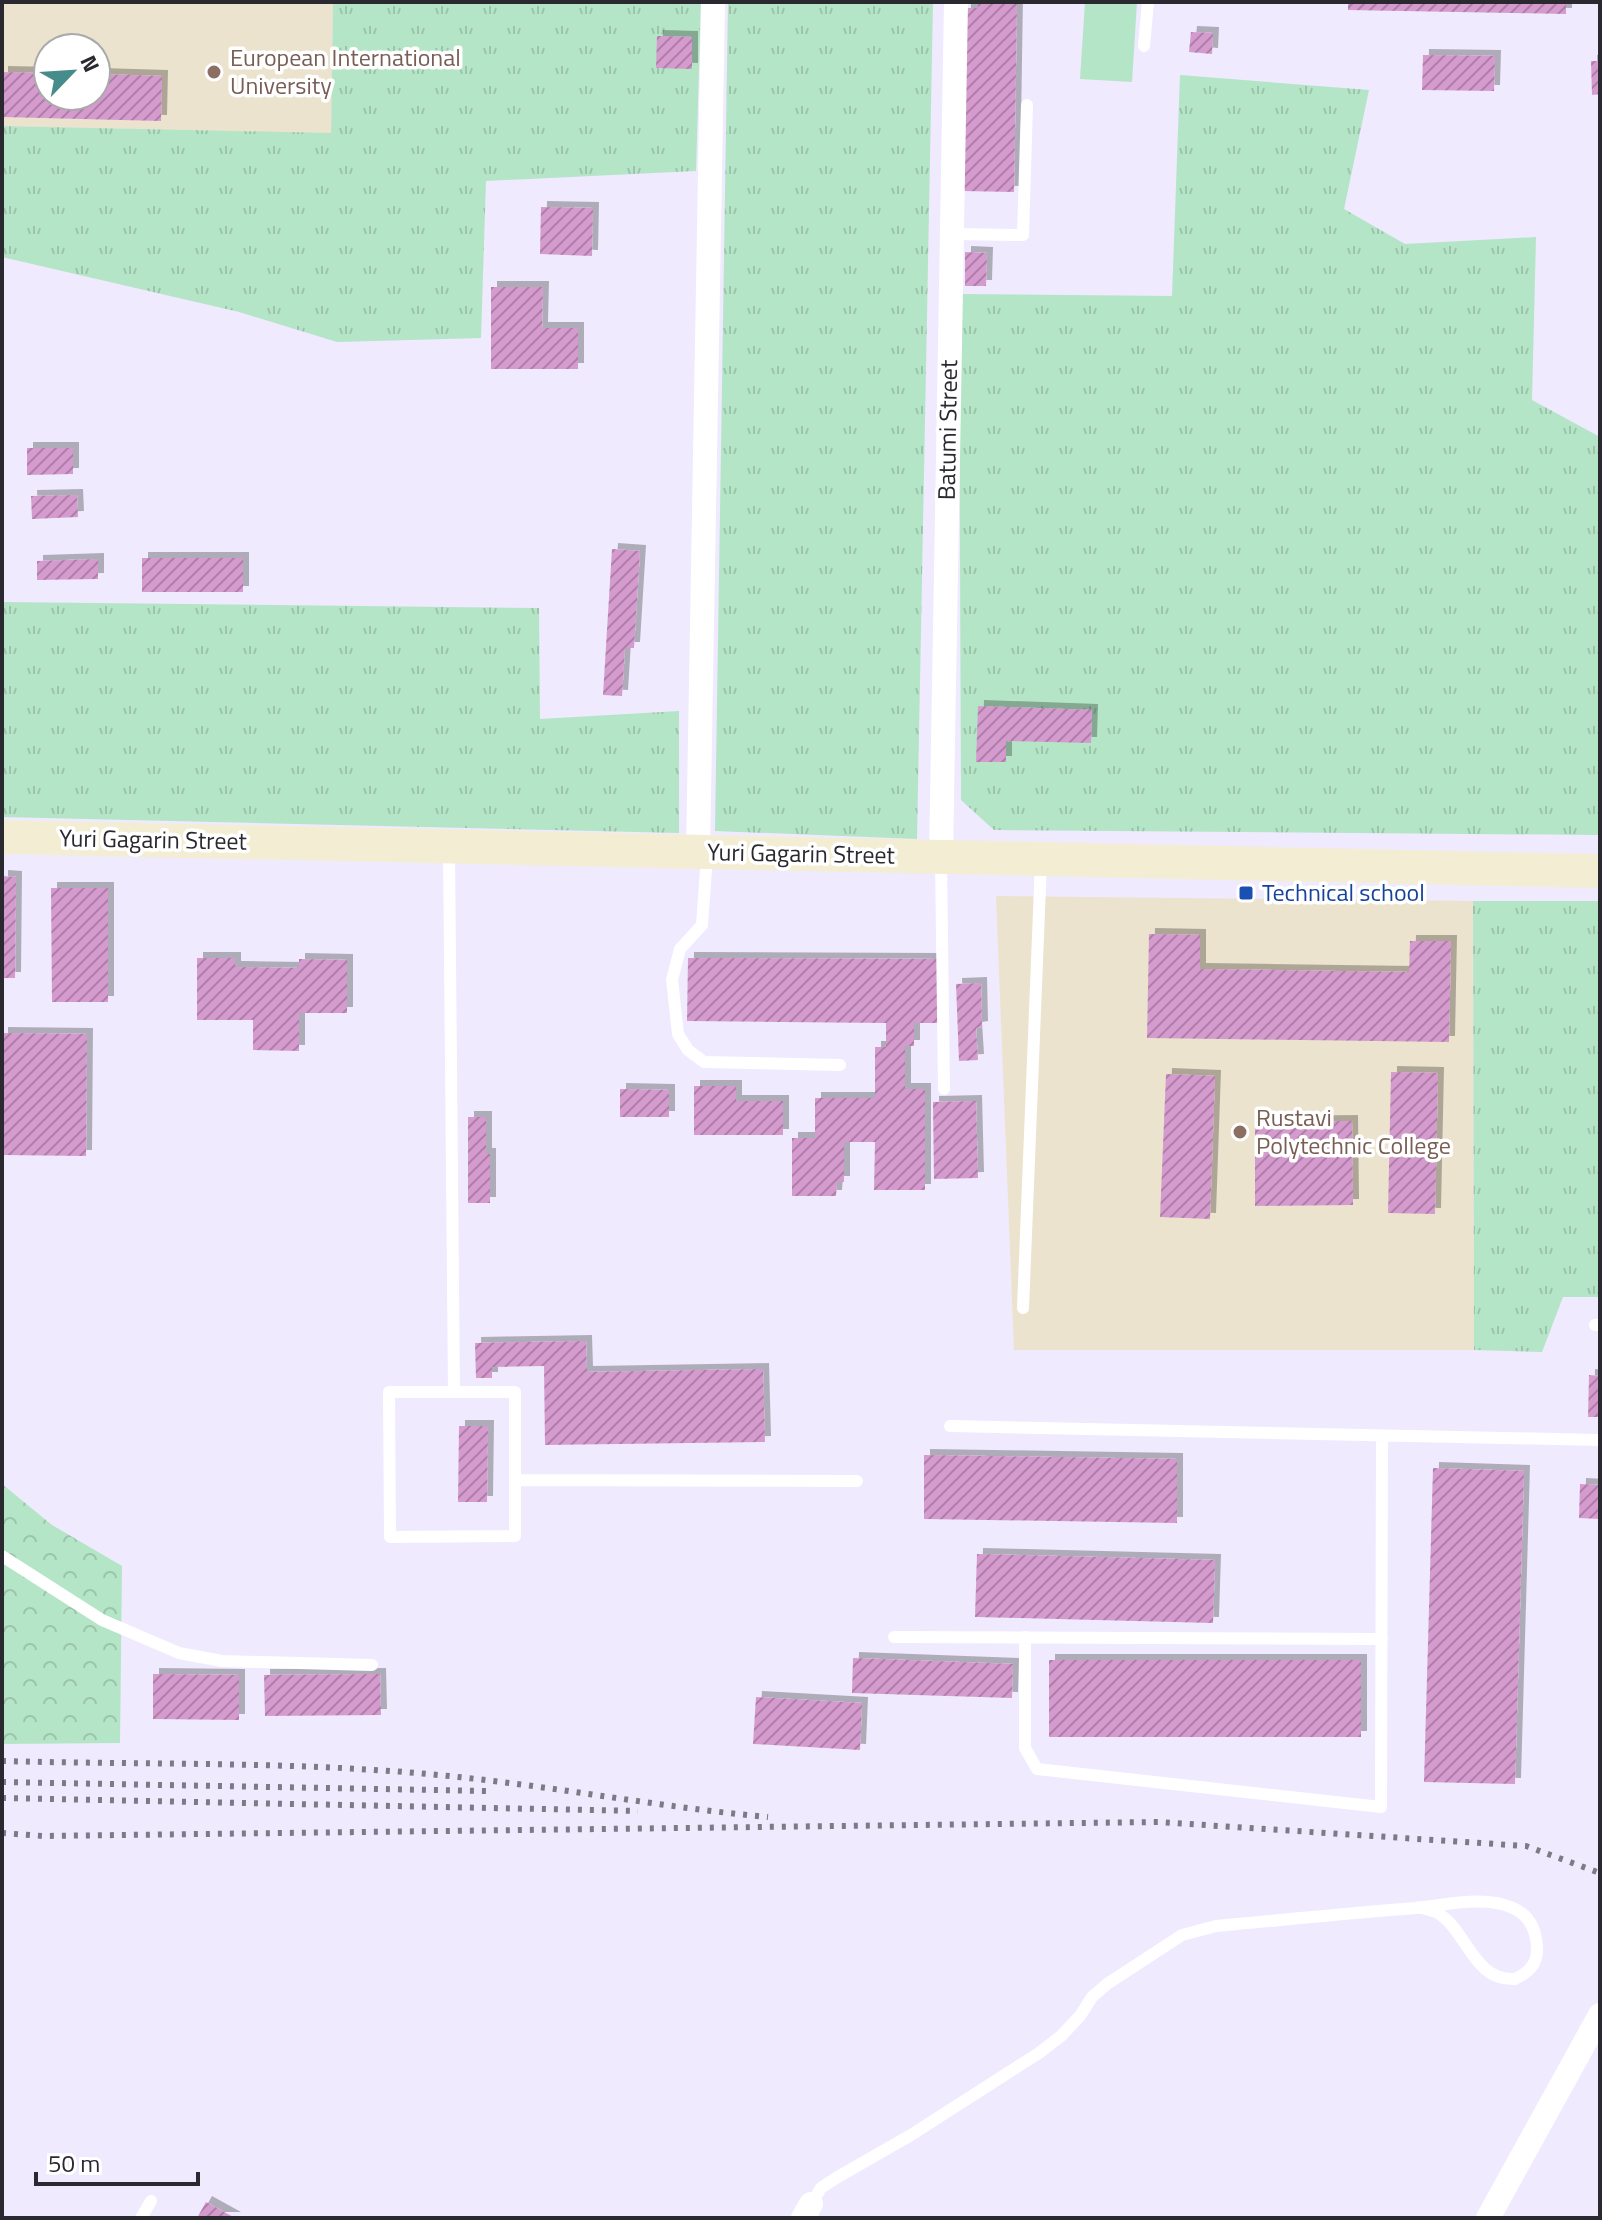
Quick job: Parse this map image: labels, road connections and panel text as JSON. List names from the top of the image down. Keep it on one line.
{"streets":{"street":["Batumi Street","Yuri Gagarin Street"]},"crossings":[["Batumi Street","Yuri Gagarin Street"]],"places":{"other":["European International University","Rustavi Polytechnic College"],"transit":["Technical school"]},"scale_bar":"50 m","north":"top right"}
